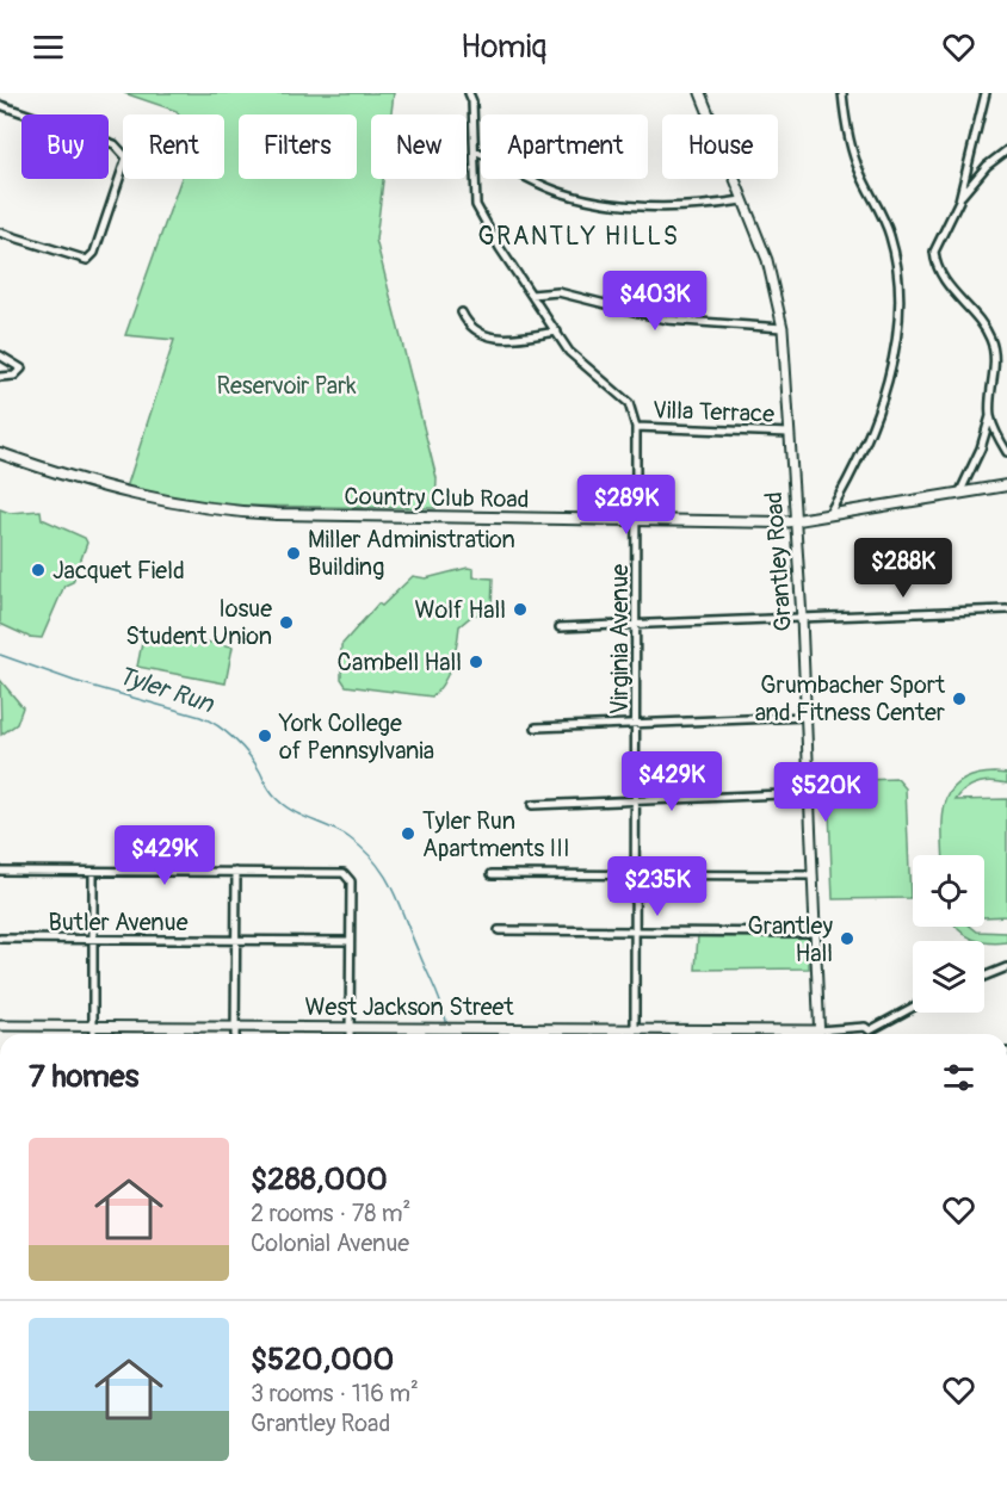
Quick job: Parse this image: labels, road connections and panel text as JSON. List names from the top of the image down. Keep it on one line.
{"streets":{"main road":["Country Club Road"],"street":["Villa Terrace","Grantley Road","Virginia Avenue","Butler Avenue","West Jackson Street"]},"crossings":[["Villa Terrace","Grantley Road"],["Villa Terrace","Virginia Avenue"],["Country Club Road","Grantley Road"],["Country Club Road","Virginia Avenue"],["Grantley Road","West Jackson Street"],["Virginia Avenue","West Jackson Street"]],"districts":["GRANTLY HILLS"],"water":["Tyler Run"],"parks":["Reservoir Park"],"places":["Miller Administration Building","Jacquet Field","Wolf Hall","Iosue Student Union","Cambell Hall","Grumbacher Sport and Fitness Center","York College of Pennsylvania","Tyler Run Apartments III","Grantley Hall"],"page":{"header":"Homiq","chip":["Buy","Rent","Filters","New","Apartment","House"],"price":["$403K","$289K","$288K","$429K","$520K","$429K","$235K"],"heading":"7 homes","list":[{"name":"$288,000","note":"2 rooms · 78 m² · Colonial Avenue"},{"name":"$520,000","note":"3 rooms · 116 m² · Grantley Road"}]}}
